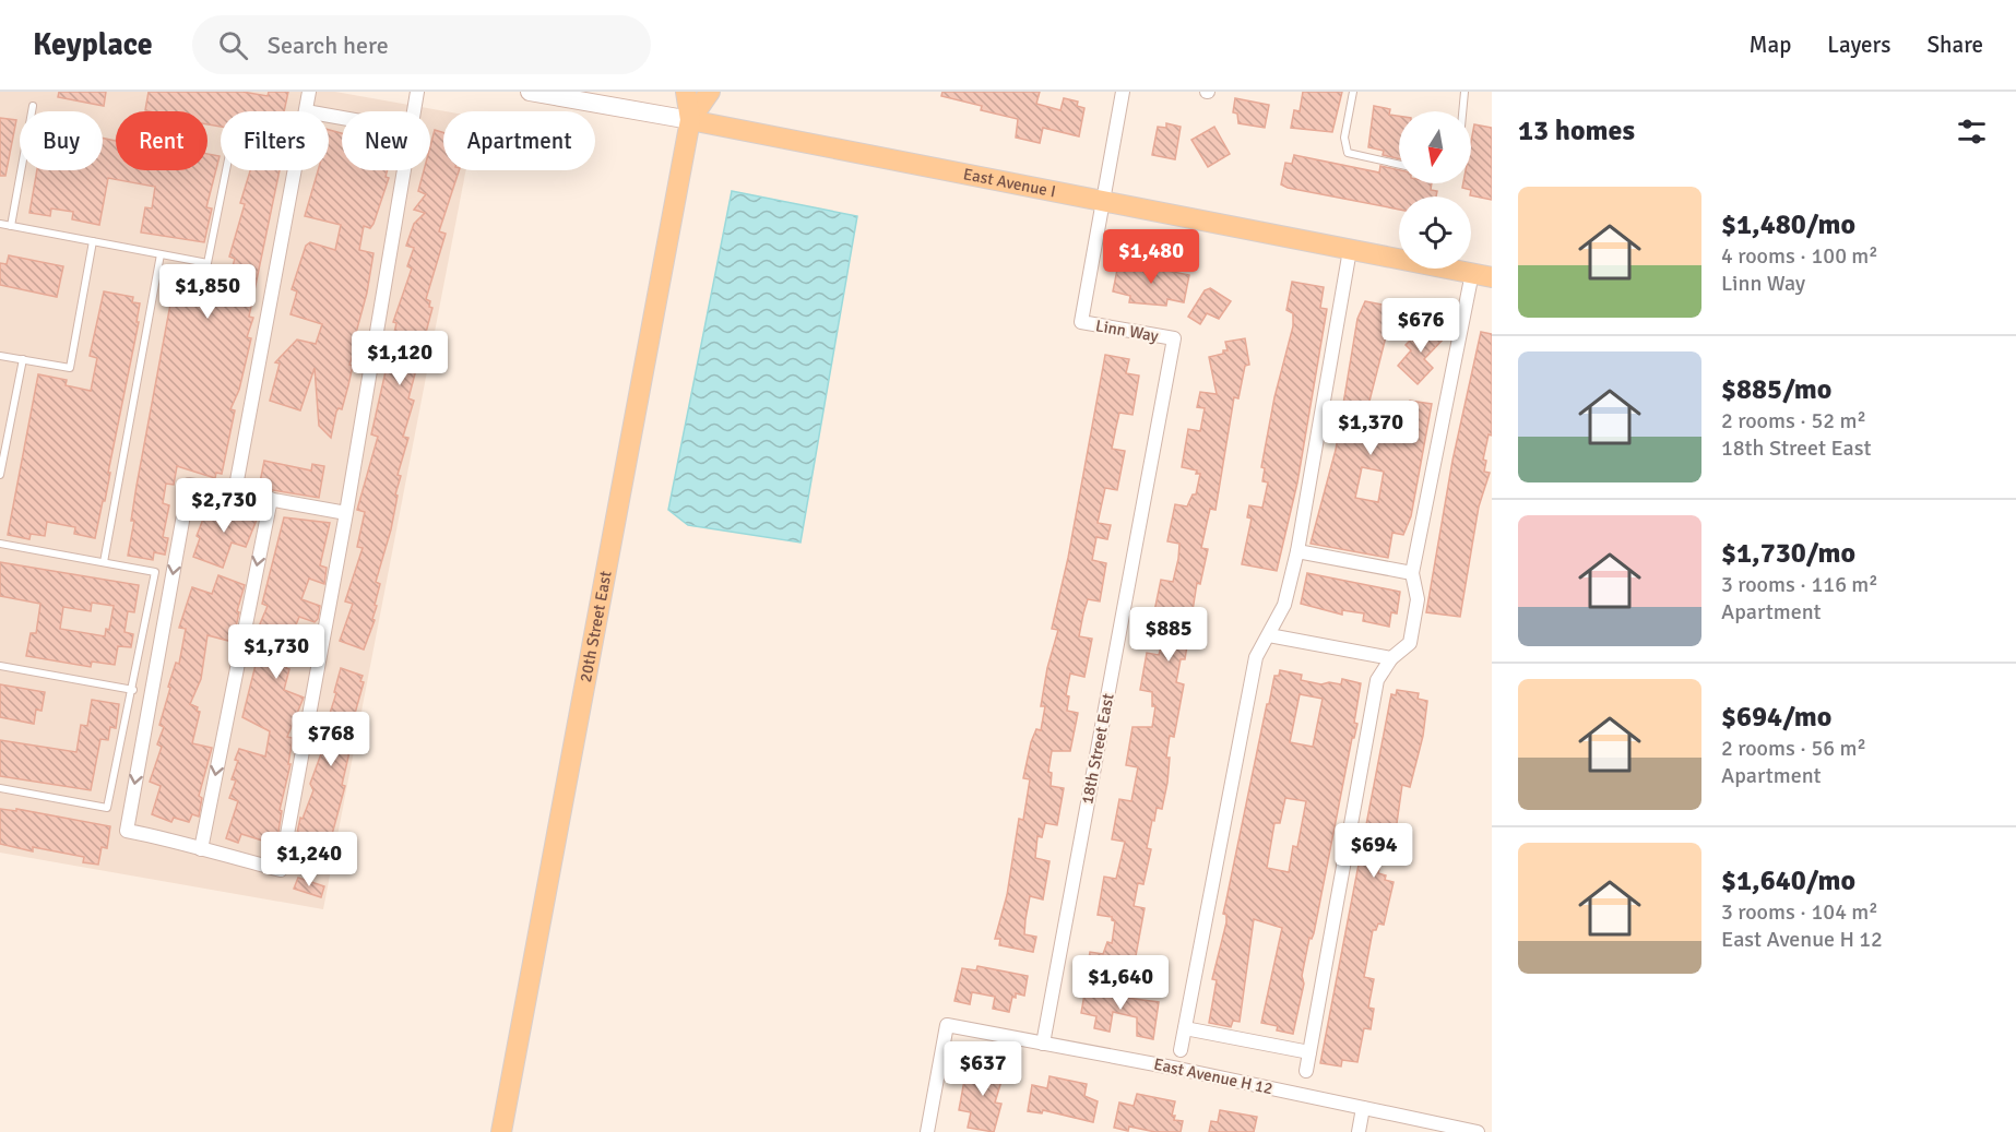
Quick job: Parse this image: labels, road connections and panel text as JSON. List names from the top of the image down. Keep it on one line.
{"streets":{"main road":["East Avenue I","20th Street East"],"street":["Linn Way","18th Street East","East Avenue H 12"]},"crossings":[["East Avenue I","Linn Way"],["East Avenue I","20th Street East"],["Linn Way","18th Street East"],["18th Street East","East Avenue H 12"]],"north":"bottom","page":{"header":"Keyplace","search":"Search here","nav":["Map","Layers","Share"],"heading":"13 homes","chip":["Buy","Rent","Filters","New","Apartment"],"list":[{"name":"$1,480/mo","note":"4 rooms · 100 m² · Linn Way"},{"name":"$885/mo","note":"2 rooms · 52 m² · 18th Street East"},{"name":"$1,730/mo","note":"3 rooms · 116 m² · Apartment"},{"name":"$694/mo","note":"2 rooms · 56 m² · Apartment"},{"name":"$1,640/mo","note":"3 rooms · 104 m² · East Avenue H 12"}],"price":["$1,480","$1,850","$676","$1,120","$1,370","$2,730","$885","$1,730","$768","$694","$1,240","$1,640","$637"]}}
